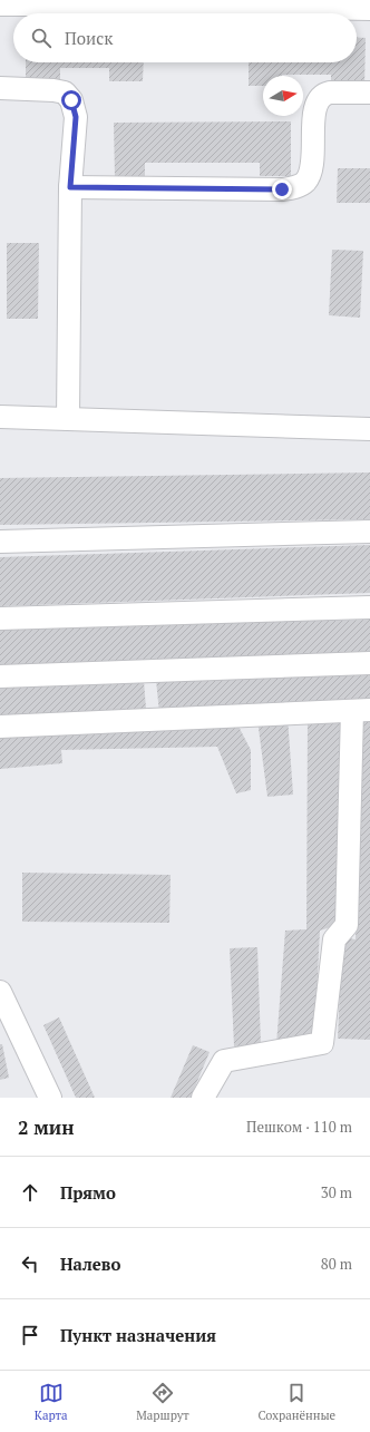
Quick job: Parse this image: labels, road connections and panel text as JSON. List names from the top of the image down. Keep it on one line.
{"north":"right","page":{"search":"Поиск","heading":["2 мин","Пешком · 110 m"],"list":[["Прямо","30 m"],["Налево","80 m"],"Пункт назначения"],"nav":["Карта","Маршрут","Сохранённые"]}}
